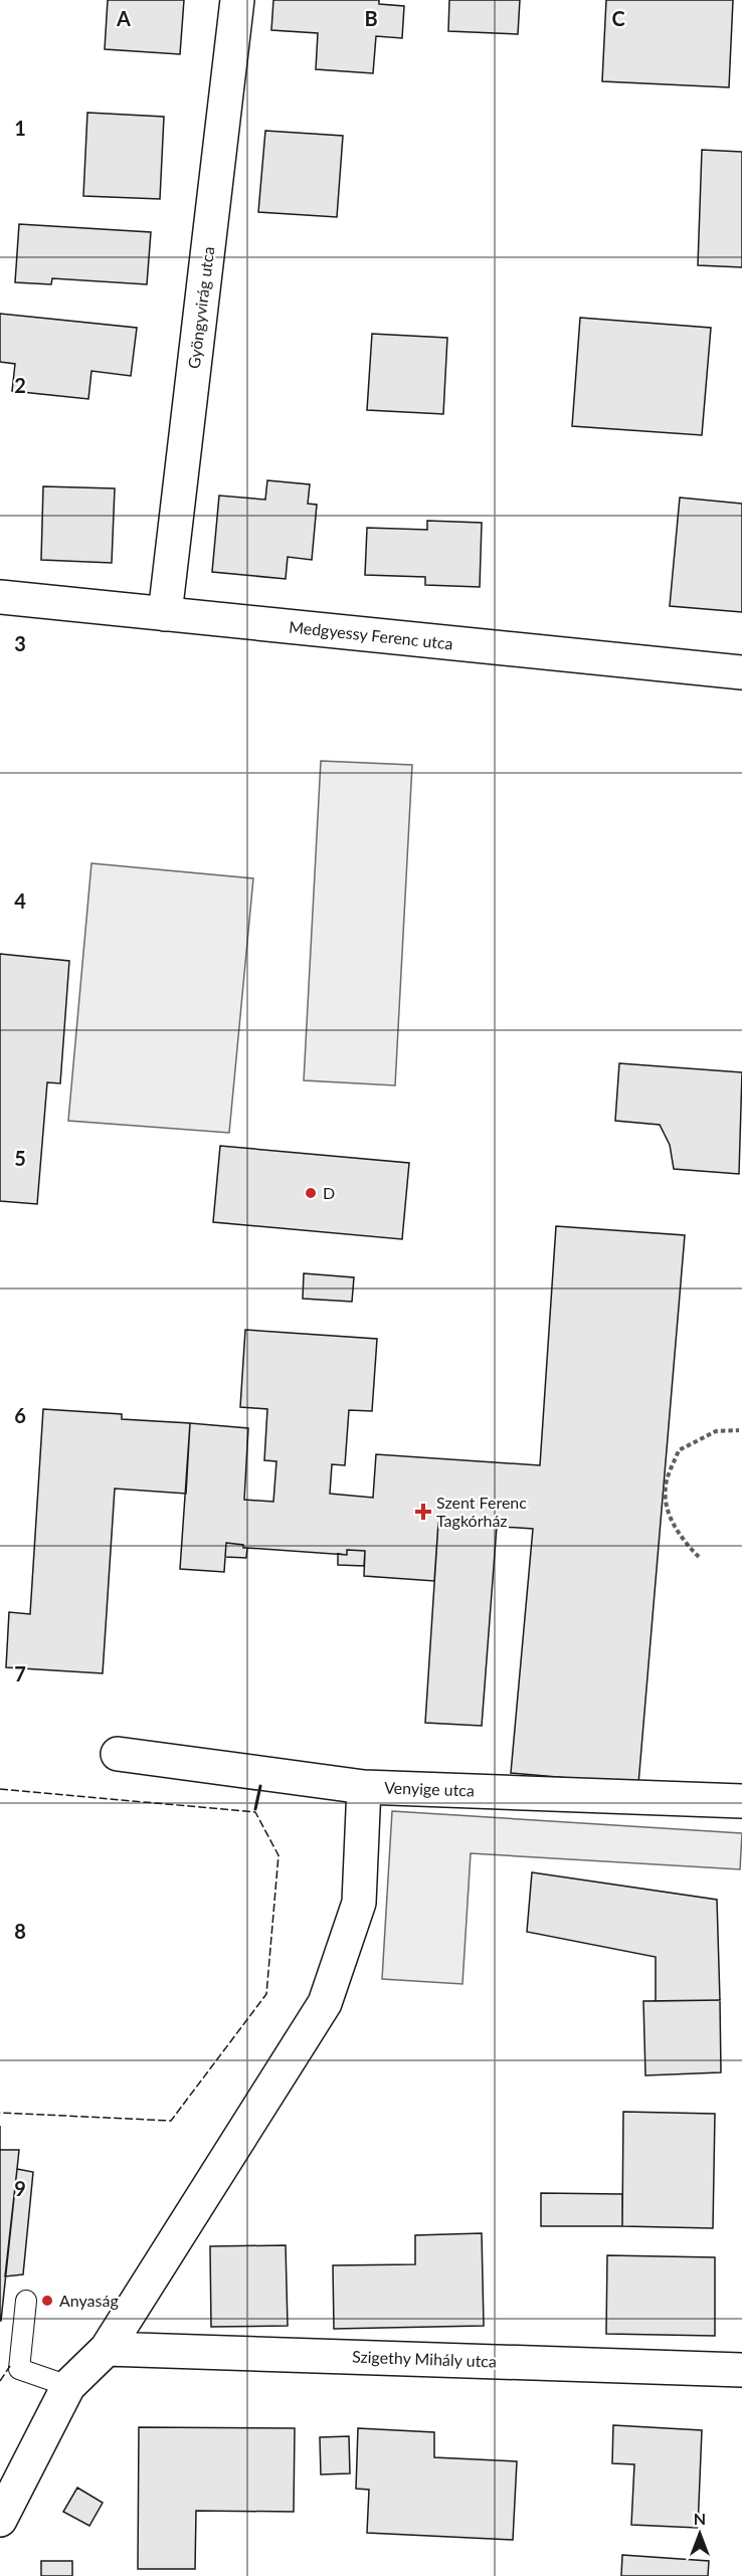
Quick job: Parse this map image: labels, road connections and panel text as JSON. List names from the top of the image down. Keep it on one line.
{"streets":{"street":["Gyöngyvirág utca","Medgyessy Ferenc utca","Venyige utca","Szigethy Mihály utca"]},"crossings":[["Gyöngyvirág utca","Medgyessy Ferenc utca"]],"places":{"other":["D","Anyaság"],"health":["Szent Ferenc Tagkórház"]},"north":"top","grid":{"columns":["A","B","C"],"rows":["1","2","3","4","5","6","7","8","9"]}}
